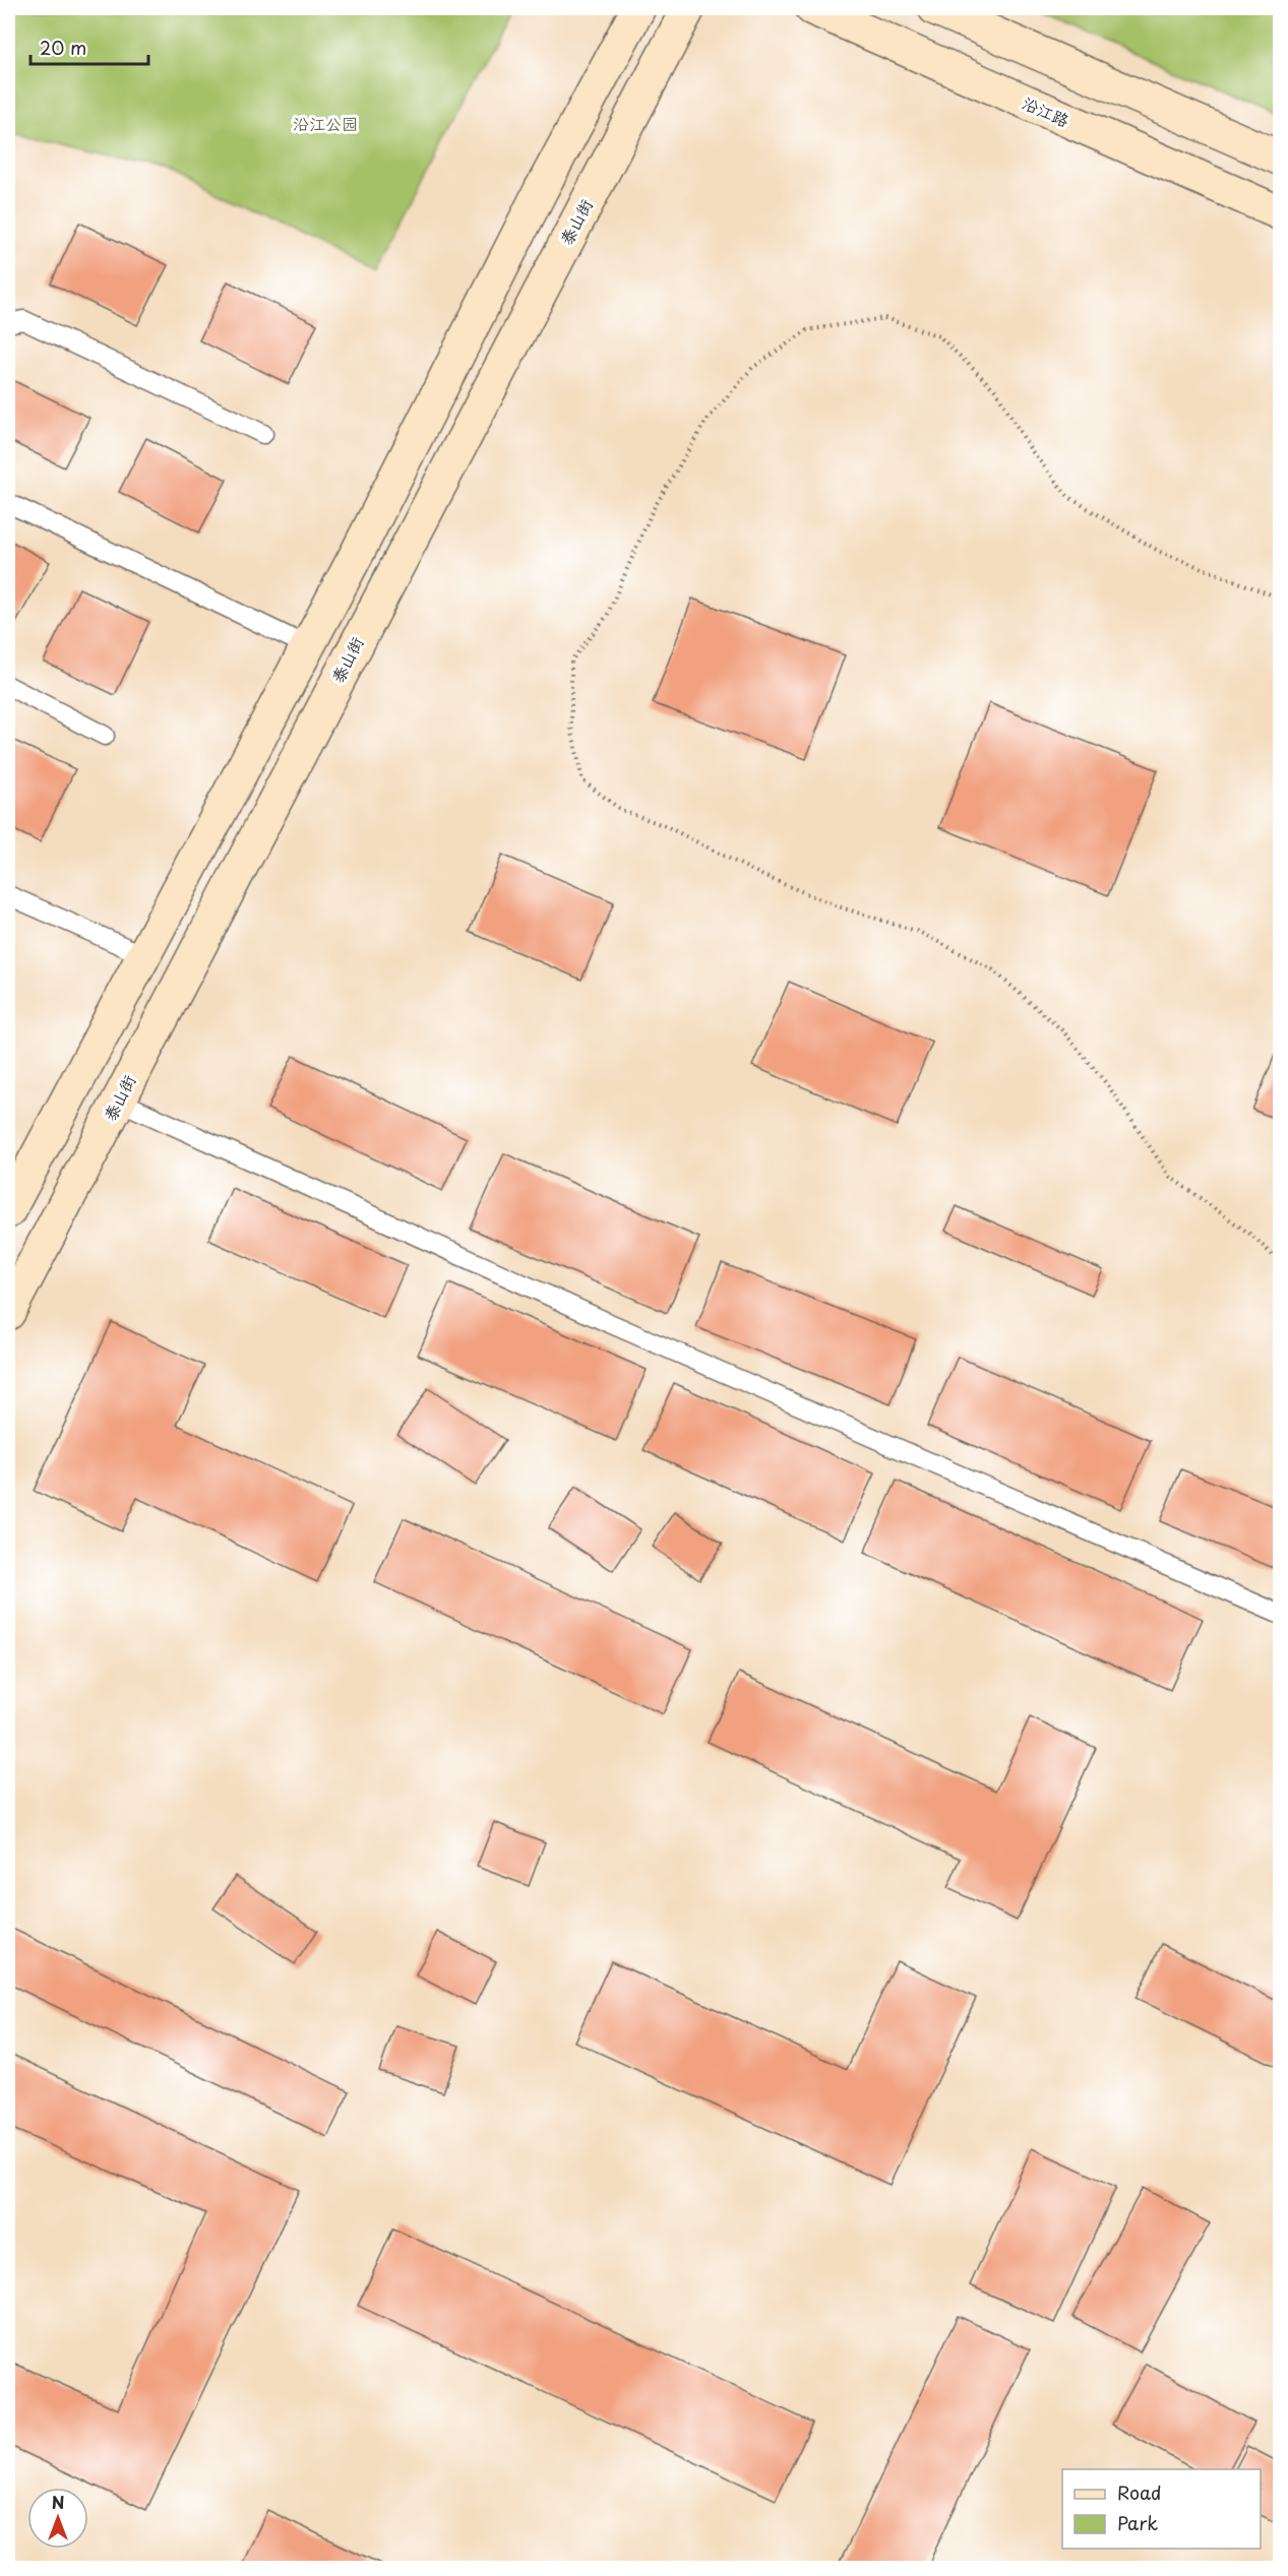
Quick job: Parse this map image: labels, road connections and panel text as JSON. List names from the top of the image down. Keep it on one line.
{"streets":{"main road":["沿江路","泰山街"]},"parks":["沿江公园"],"legend":["Road","Park"],"scale_bar":"20 m","north":"top"}
